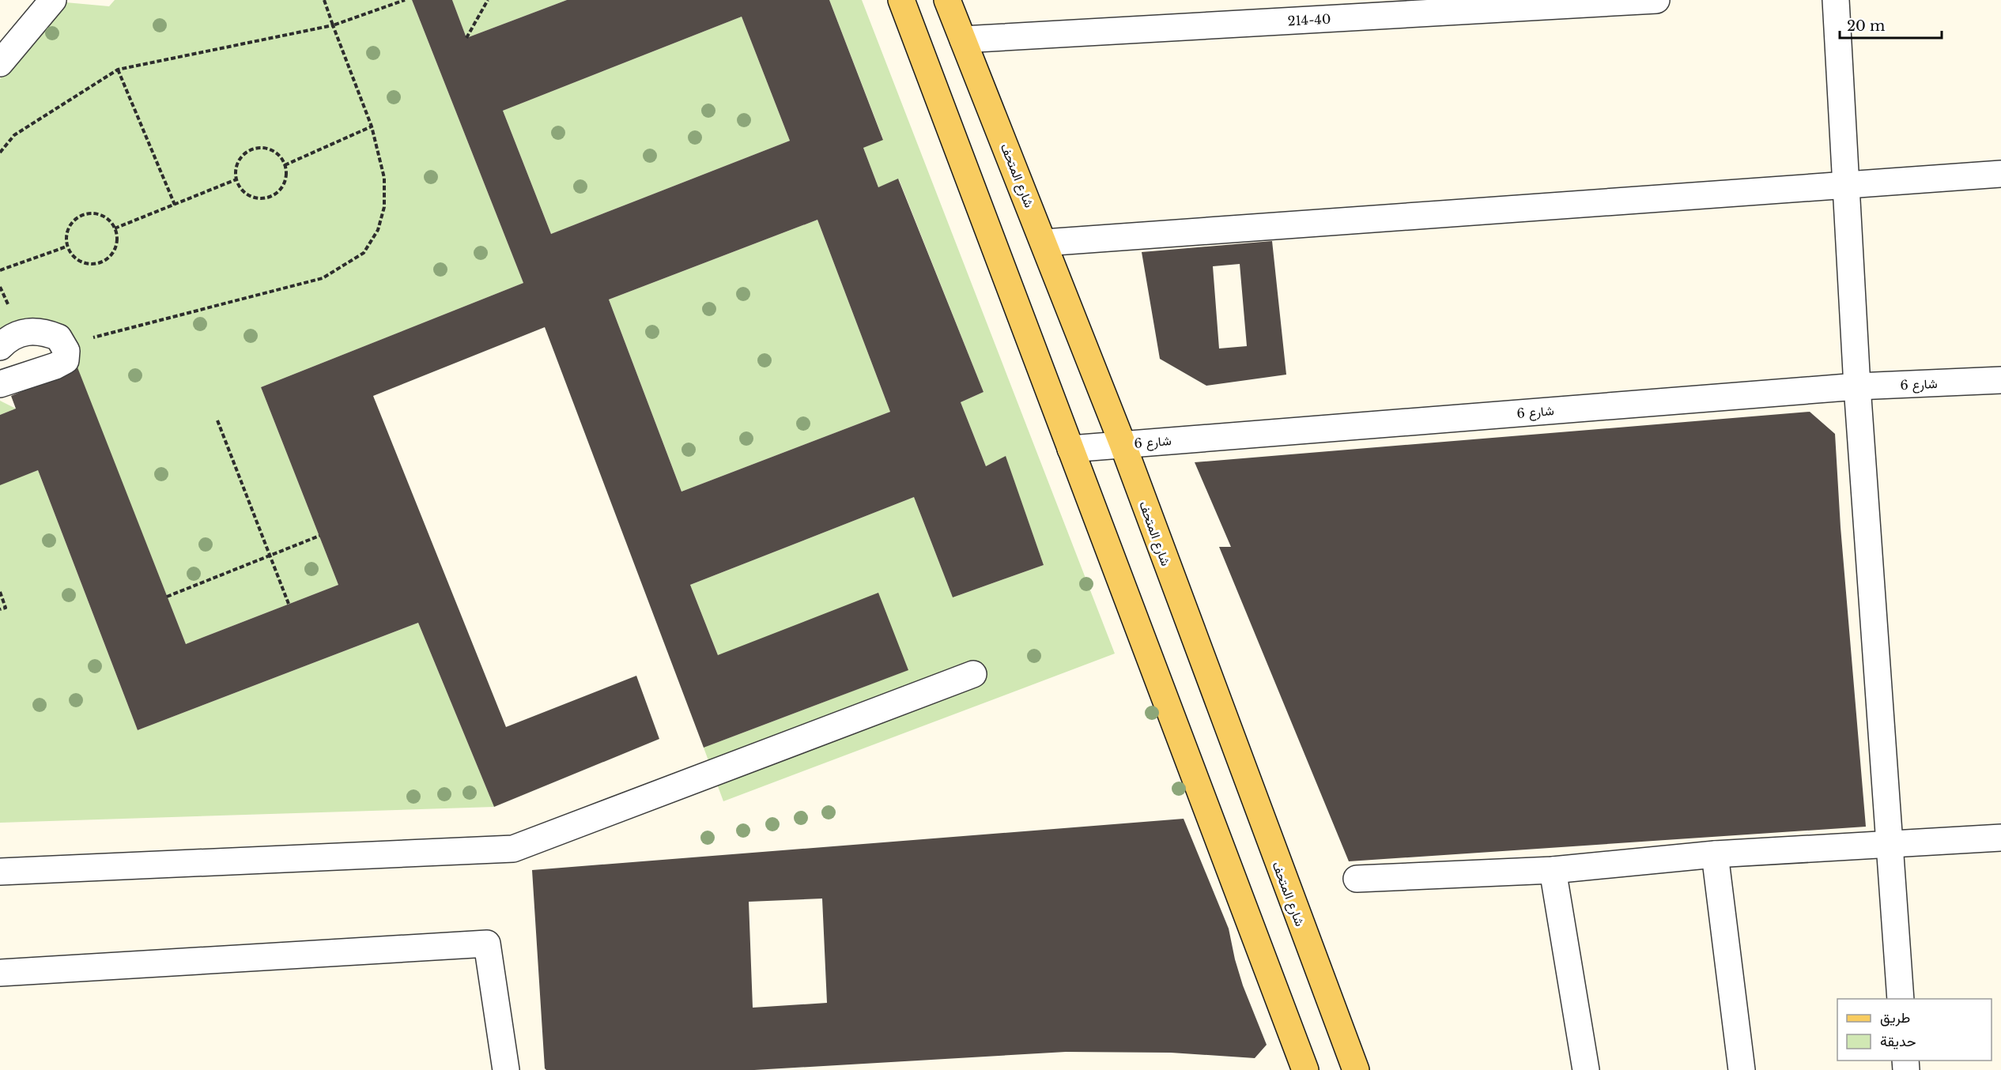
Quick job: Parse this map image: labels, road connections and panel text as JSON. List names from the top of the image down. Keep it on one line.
{"streets":{"main road":["شارع المتحف"],"street":["214-40","شارع 6"]},"crossings":[["214-40","شارع المتحف"],["شارع المتحف","شارع 6"]],"legend":["طريق","حديقة"],"scale_bar":"20 m"}
